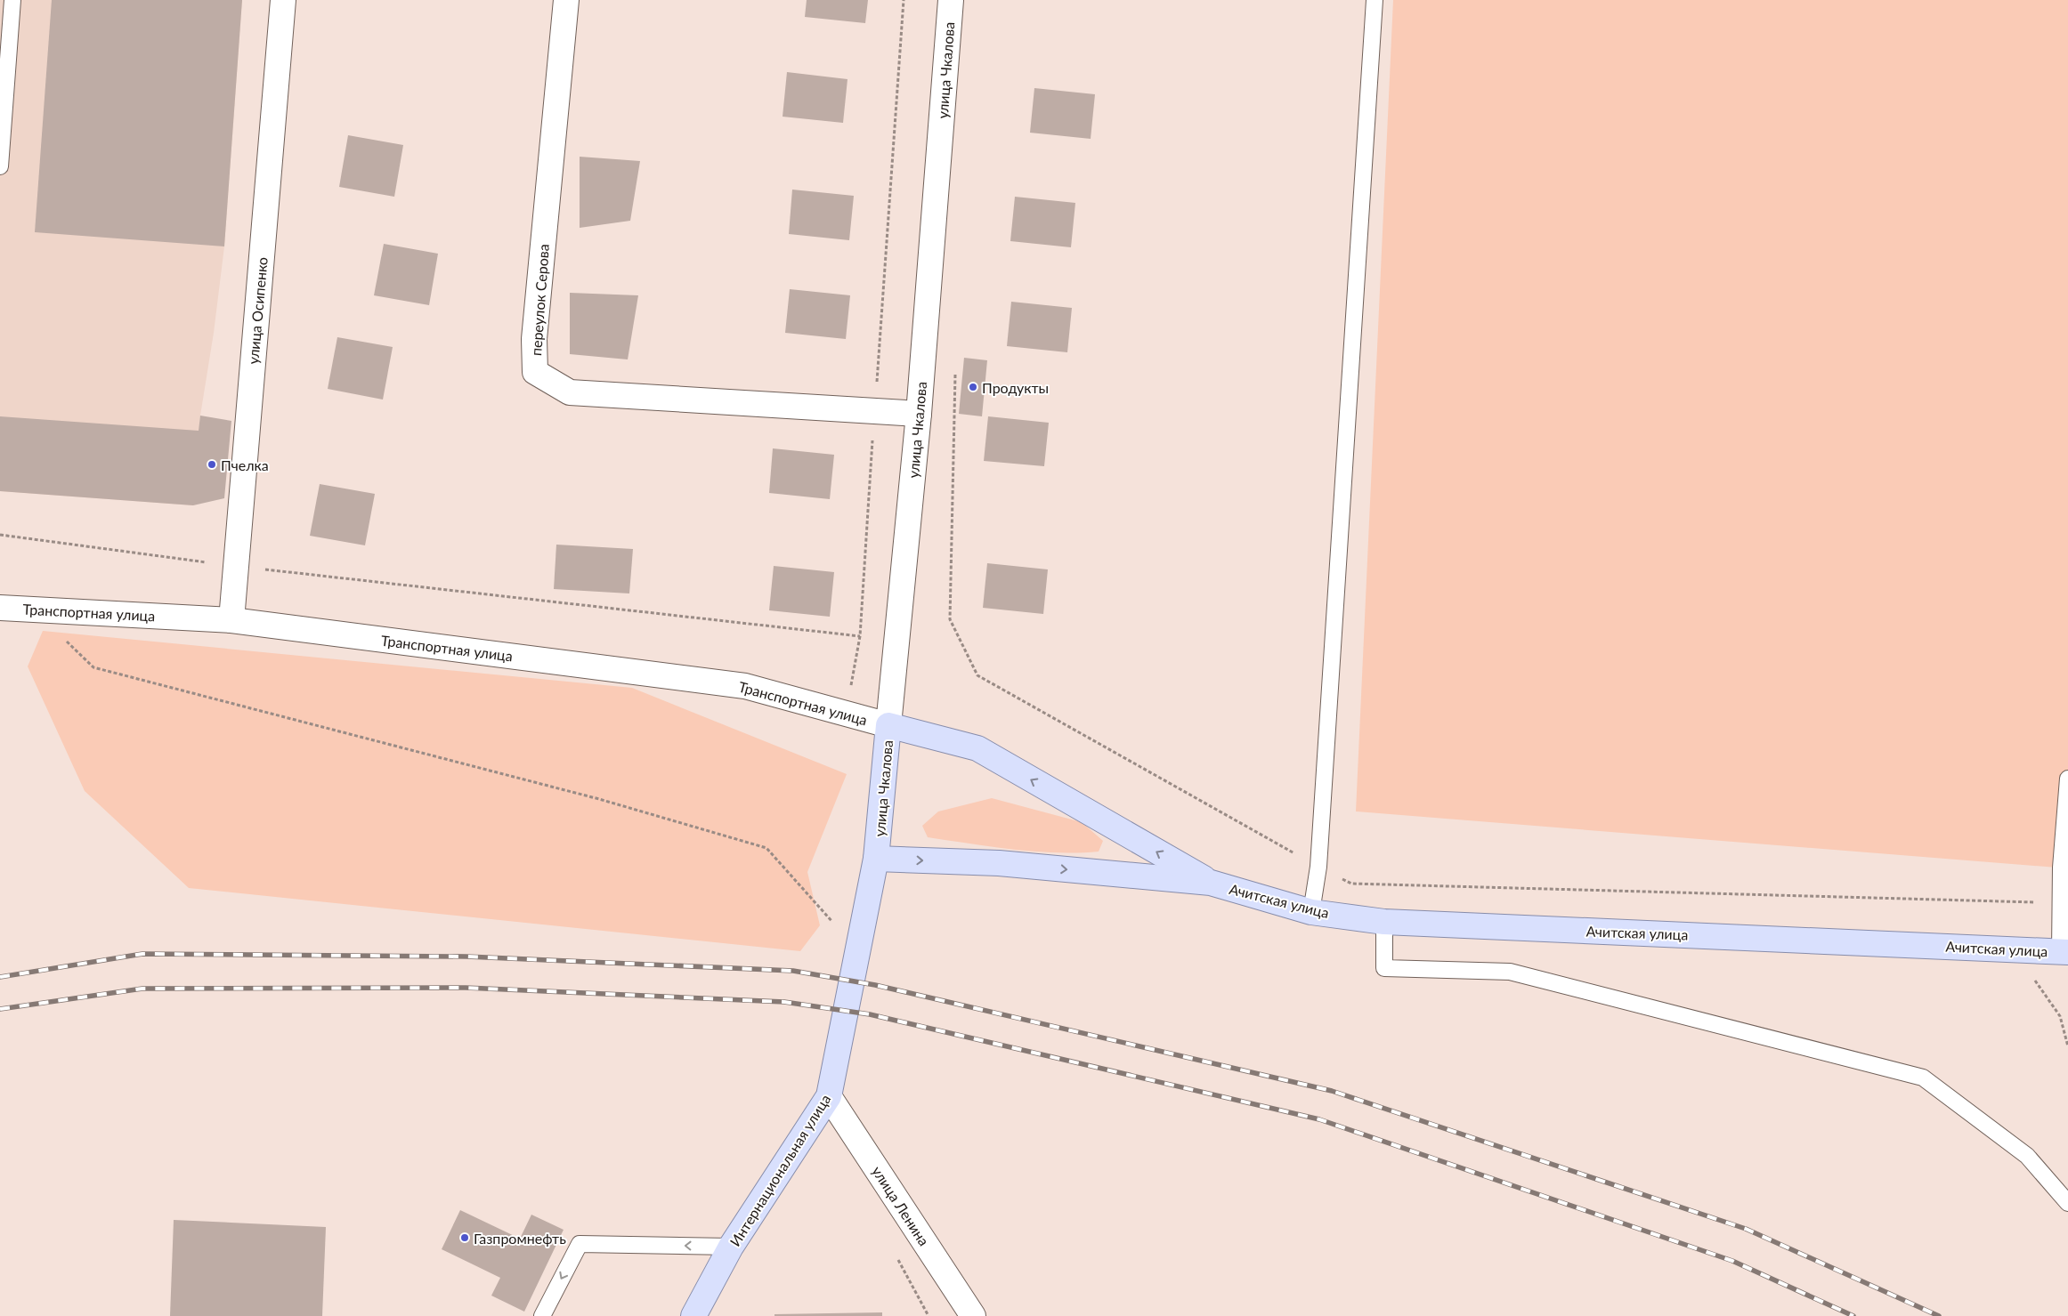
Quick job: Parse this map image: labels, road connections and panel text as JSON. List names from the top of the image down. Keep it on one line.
{"streets":{"main road":["улица Чкалова","Ачитская улица","Интернациональная улица"],"street":["переулок Серова","улица Осипенко","Транспортная улица","улица Ленина"]},"crossings":[["улица Чкалова","переулок Серова"],["улица Чкалова","Транспортная улица"],["улица Чкалова","Ачитская улица"],["улица Чкалова","Интернациональная улица"],["улица Осипенко","Транспортная улица"],["Транспортная улица","Ачитская улица"],["Ачитская улица","Интернациональная улица"],["Интернациональная улица","улица Ленина"]],"places":["Продукты","Пчелка","Газпромнефть"]}
